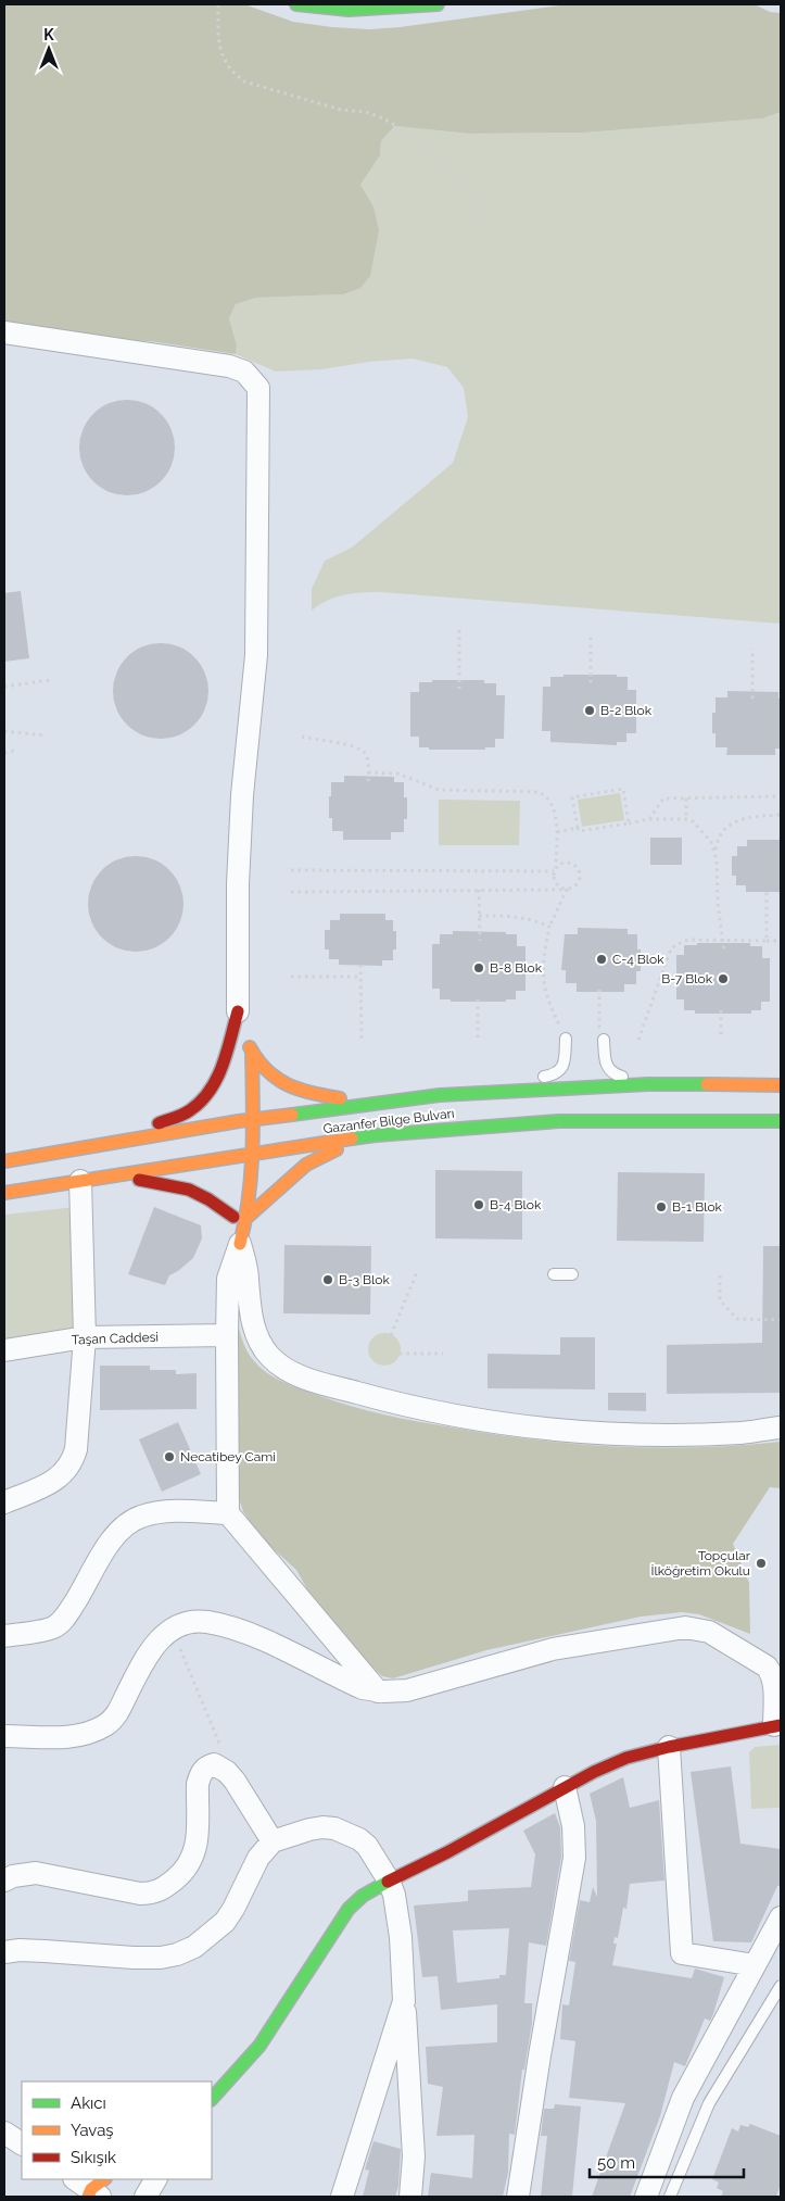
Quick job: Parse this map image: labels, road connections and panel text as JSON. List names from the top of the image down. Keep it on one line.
{"streets":{"main road":["Gazanfer Bilge Bulvarı"],"street":["Taşan Caddesi"]},"places":["B-2 Blok","C-4 Blok","B-8 Blok","B-7 Blok","B-4 Blok","B-1 Blok","B-3 Blok","Necatibey Cami","Topçular İlköğretim Okulu"],"legend":["Akıcı","Yavaş","Sıkışık"],"scale_bar":"50 m","north":"top"}
